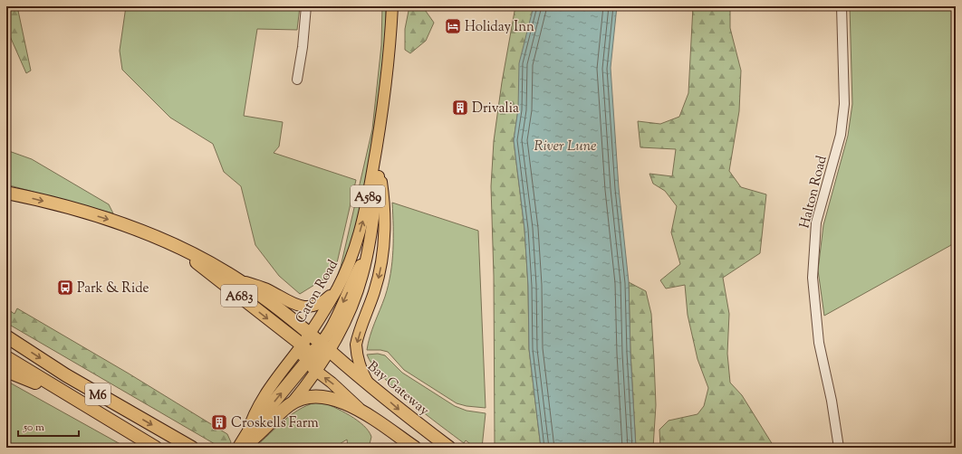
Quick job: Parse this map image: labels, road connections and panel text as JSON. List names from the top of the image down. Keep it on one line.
{"streets":{"highway":["Caton Road","A683","Bay Gateway","M6"],"main road":["A589"],"street":["Halton Road"]},"crossings":[["Caton Road","A683"],["Caton Road","Bay Gateway"],["A683","Bay Gateway"]],"water":["River Lune"],"places":{"hotel":["Holiday Inn"],"building":["Drivalia","Croskells Farm"],"bus stop":["Park & Ride"]},"scale_bar":"50 m"}
